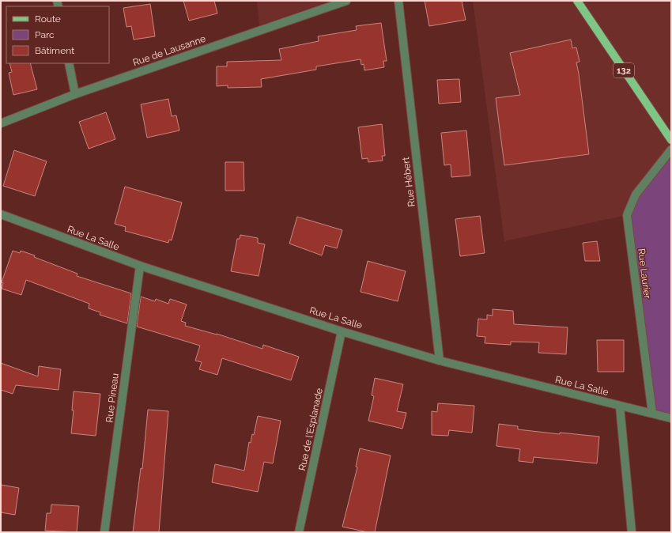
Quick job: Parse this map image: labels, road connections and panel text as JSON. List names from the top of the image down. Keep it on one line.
{"streets":{"main road":["132"],"street":["Rue de Lausanne","Rue Hébert","Rue La Salle","Rue Laurier","Rue Pineau","Rue de l'Esplanade"]},"crossings":[["Rue Hébert","Rue La Salle"],["Rue La Salle","Rue Laurier"],["Rue La Salle","Rue Pineau"],["Rue La Salle","Rue de l'Esplanade"]],"legend":["Route","Parc","Bâtiment"]}
